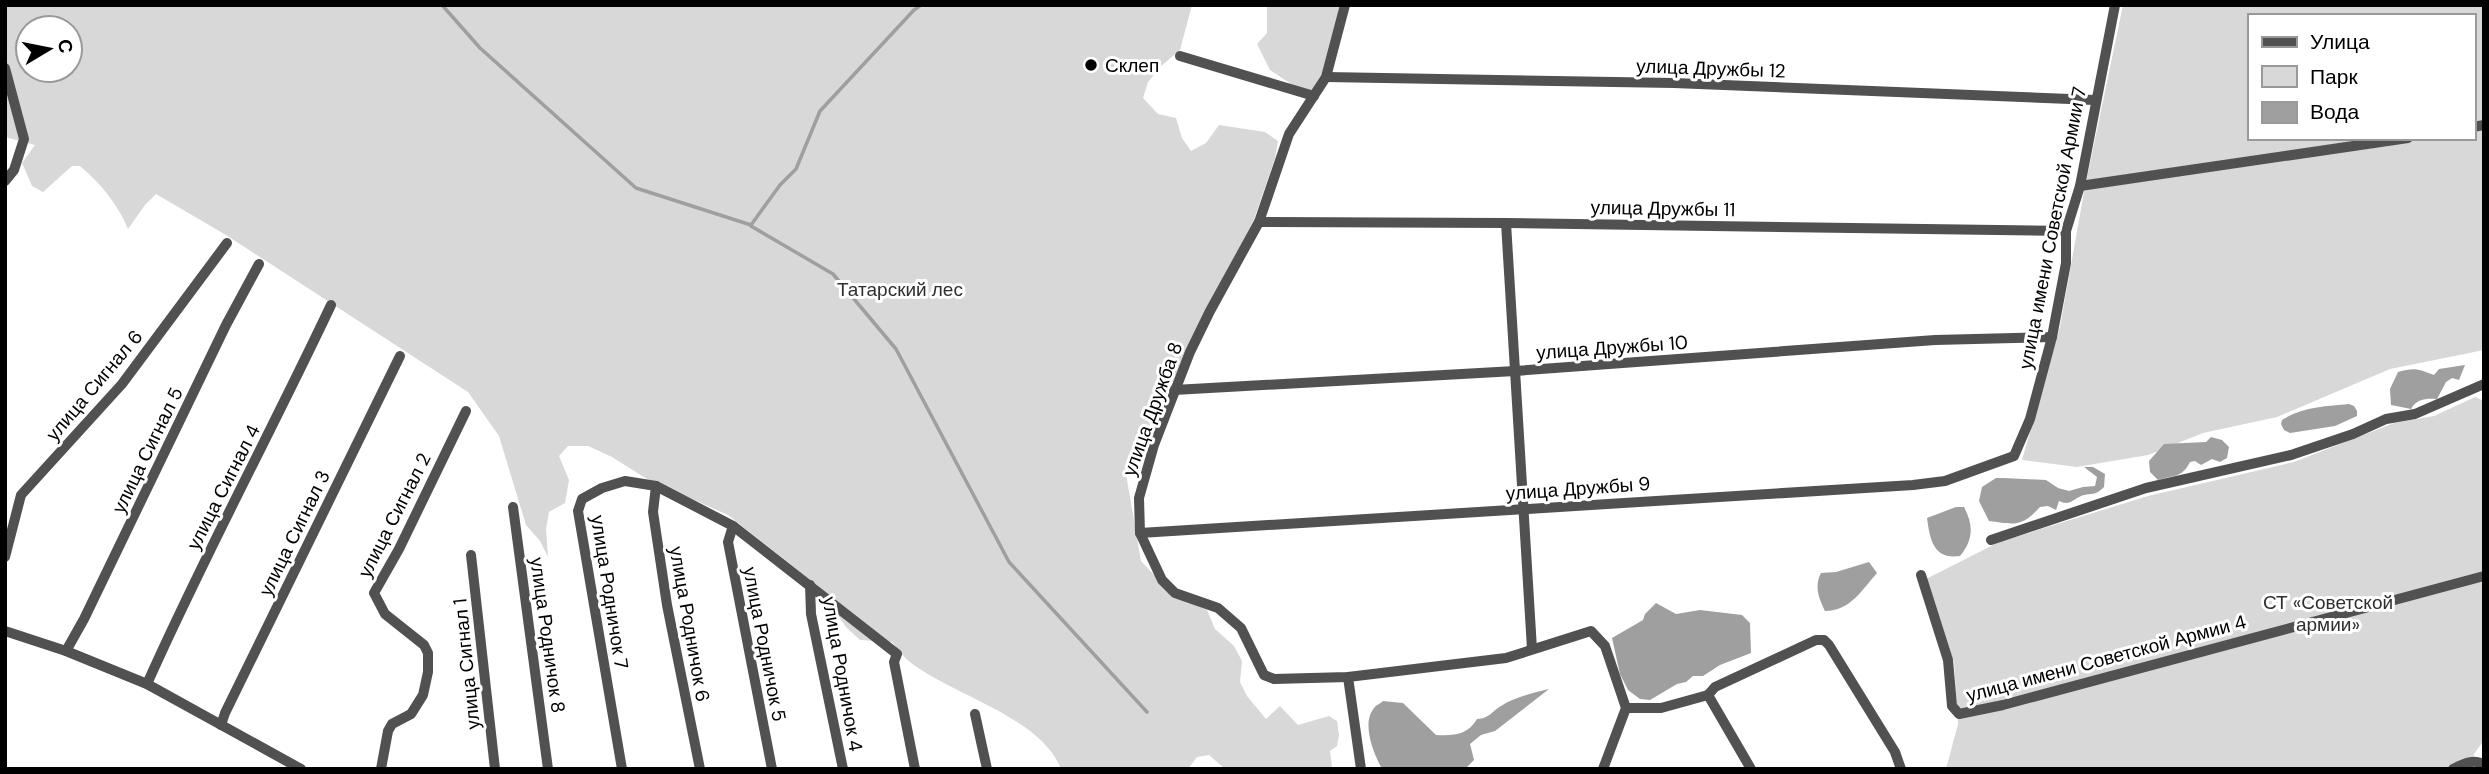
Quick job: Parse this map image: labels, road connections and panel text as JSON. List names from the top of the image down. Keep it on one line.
{"streets":{"street":["улица Дружбы 12","улица Дружбы 11","улица имени Советской Армии 7","улица Дружбы 10","улица Сигнал 6","улица Дружба 8","улица Сигнал 5","улица Сигнал 4","улица Дружбы 9","улица Сигнал 2","улица Сигнал 3","улица Родничок 7","улица Родничок 6","улица Родничок 8","улица Родничок 5","улица имени Советской Армии 4","улица Сигнал 1","улица Родничок 4"]},"crossings":[["улица Дружбы 12","улица имени Советской Армии 7"],["улица Дружбы 12","улица Дружба 8"],["улица Дружбы 11","улица имени Советской Армии 7"],["улица Дружбы 11","улица Дружба 8"],["улица имени Советской Армии 7","улица Дружбы 10"],["улица имени Советской Армии 7","улица Дружбы 9"],["улица Дружбы 10","улица Дружба 8"],["улица Дружба 8","улица Дружбы 9"],["улица Родничок 7","улица Родничок 6"],["улица Родничок 7","улица Родничок 5"],["улица Родничок 7","улица Родничок 4"]],"parks":["Татарский лес","СТ «Советской армии»"],"places":["Склеп"],"legend":["Улица","Парк","Вода"],"north":"right"}
